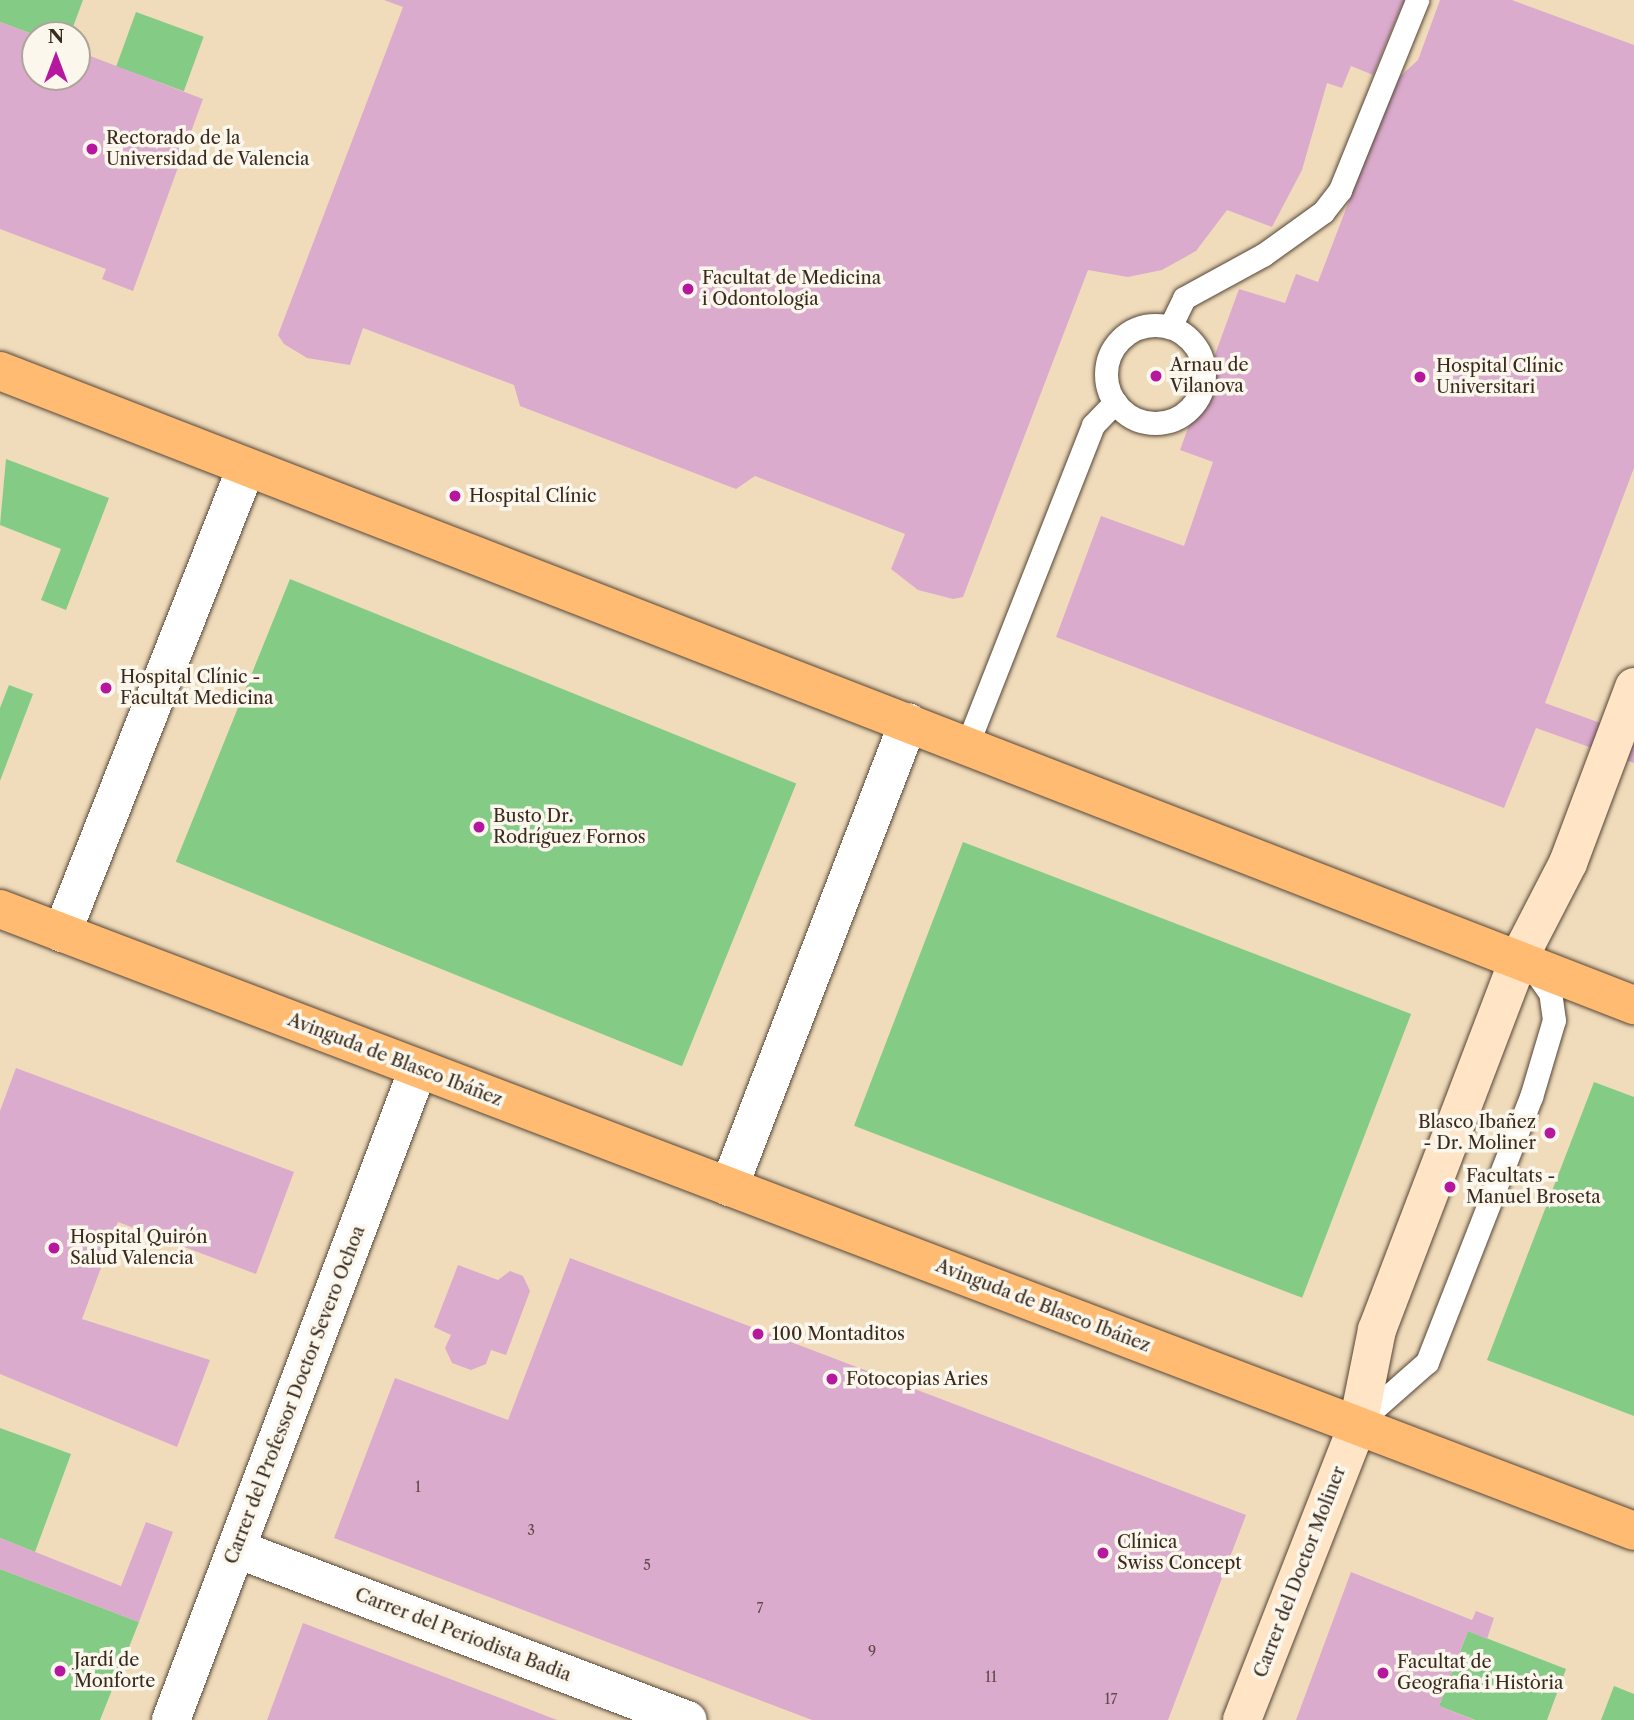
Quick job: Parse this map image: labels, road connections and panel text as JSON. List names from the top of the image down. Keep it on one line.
{"streets":{"main road":["Avinguda de Blasco Ibáñez"],"street":["Carrer del Professor Doctor Severo Ochoa","Carrer del Doctor Moliner","Carrer del Periodista Badia"]},"crossings":[["Avinguda de Blasco Ibáñez","Carrer del Professor Doctor Severo Ochoa"],["Avinguda de Blasco Ibáñez","Carrer del Doctor Moliner"],["Carrer del Professor Doctor Severo Ochoa","Carrer del Periodista Badia"]],"places":["Rectorado de la Universidad de Valencia","Facultat de Medicina i Odontologia","Arnau de Vilanova","Hospital Clínic Universitari","Hospital Clínic","Hospital Clínic - Facultat Medicina","Busto Dr. Rodríguez Fornos","Blasco Ibañez - Dr. Moliner","Facultats - Manuel Broseta","Hospital Quirón Salud Valencia","100 Montaditos","Fotocopias Aries","Clínica Swiss Concept","Jardí de Monforte","Facultat de Geografia i Història"],"house_numbers":["1","3","5","7","9","11","17"],"north":"top"}
